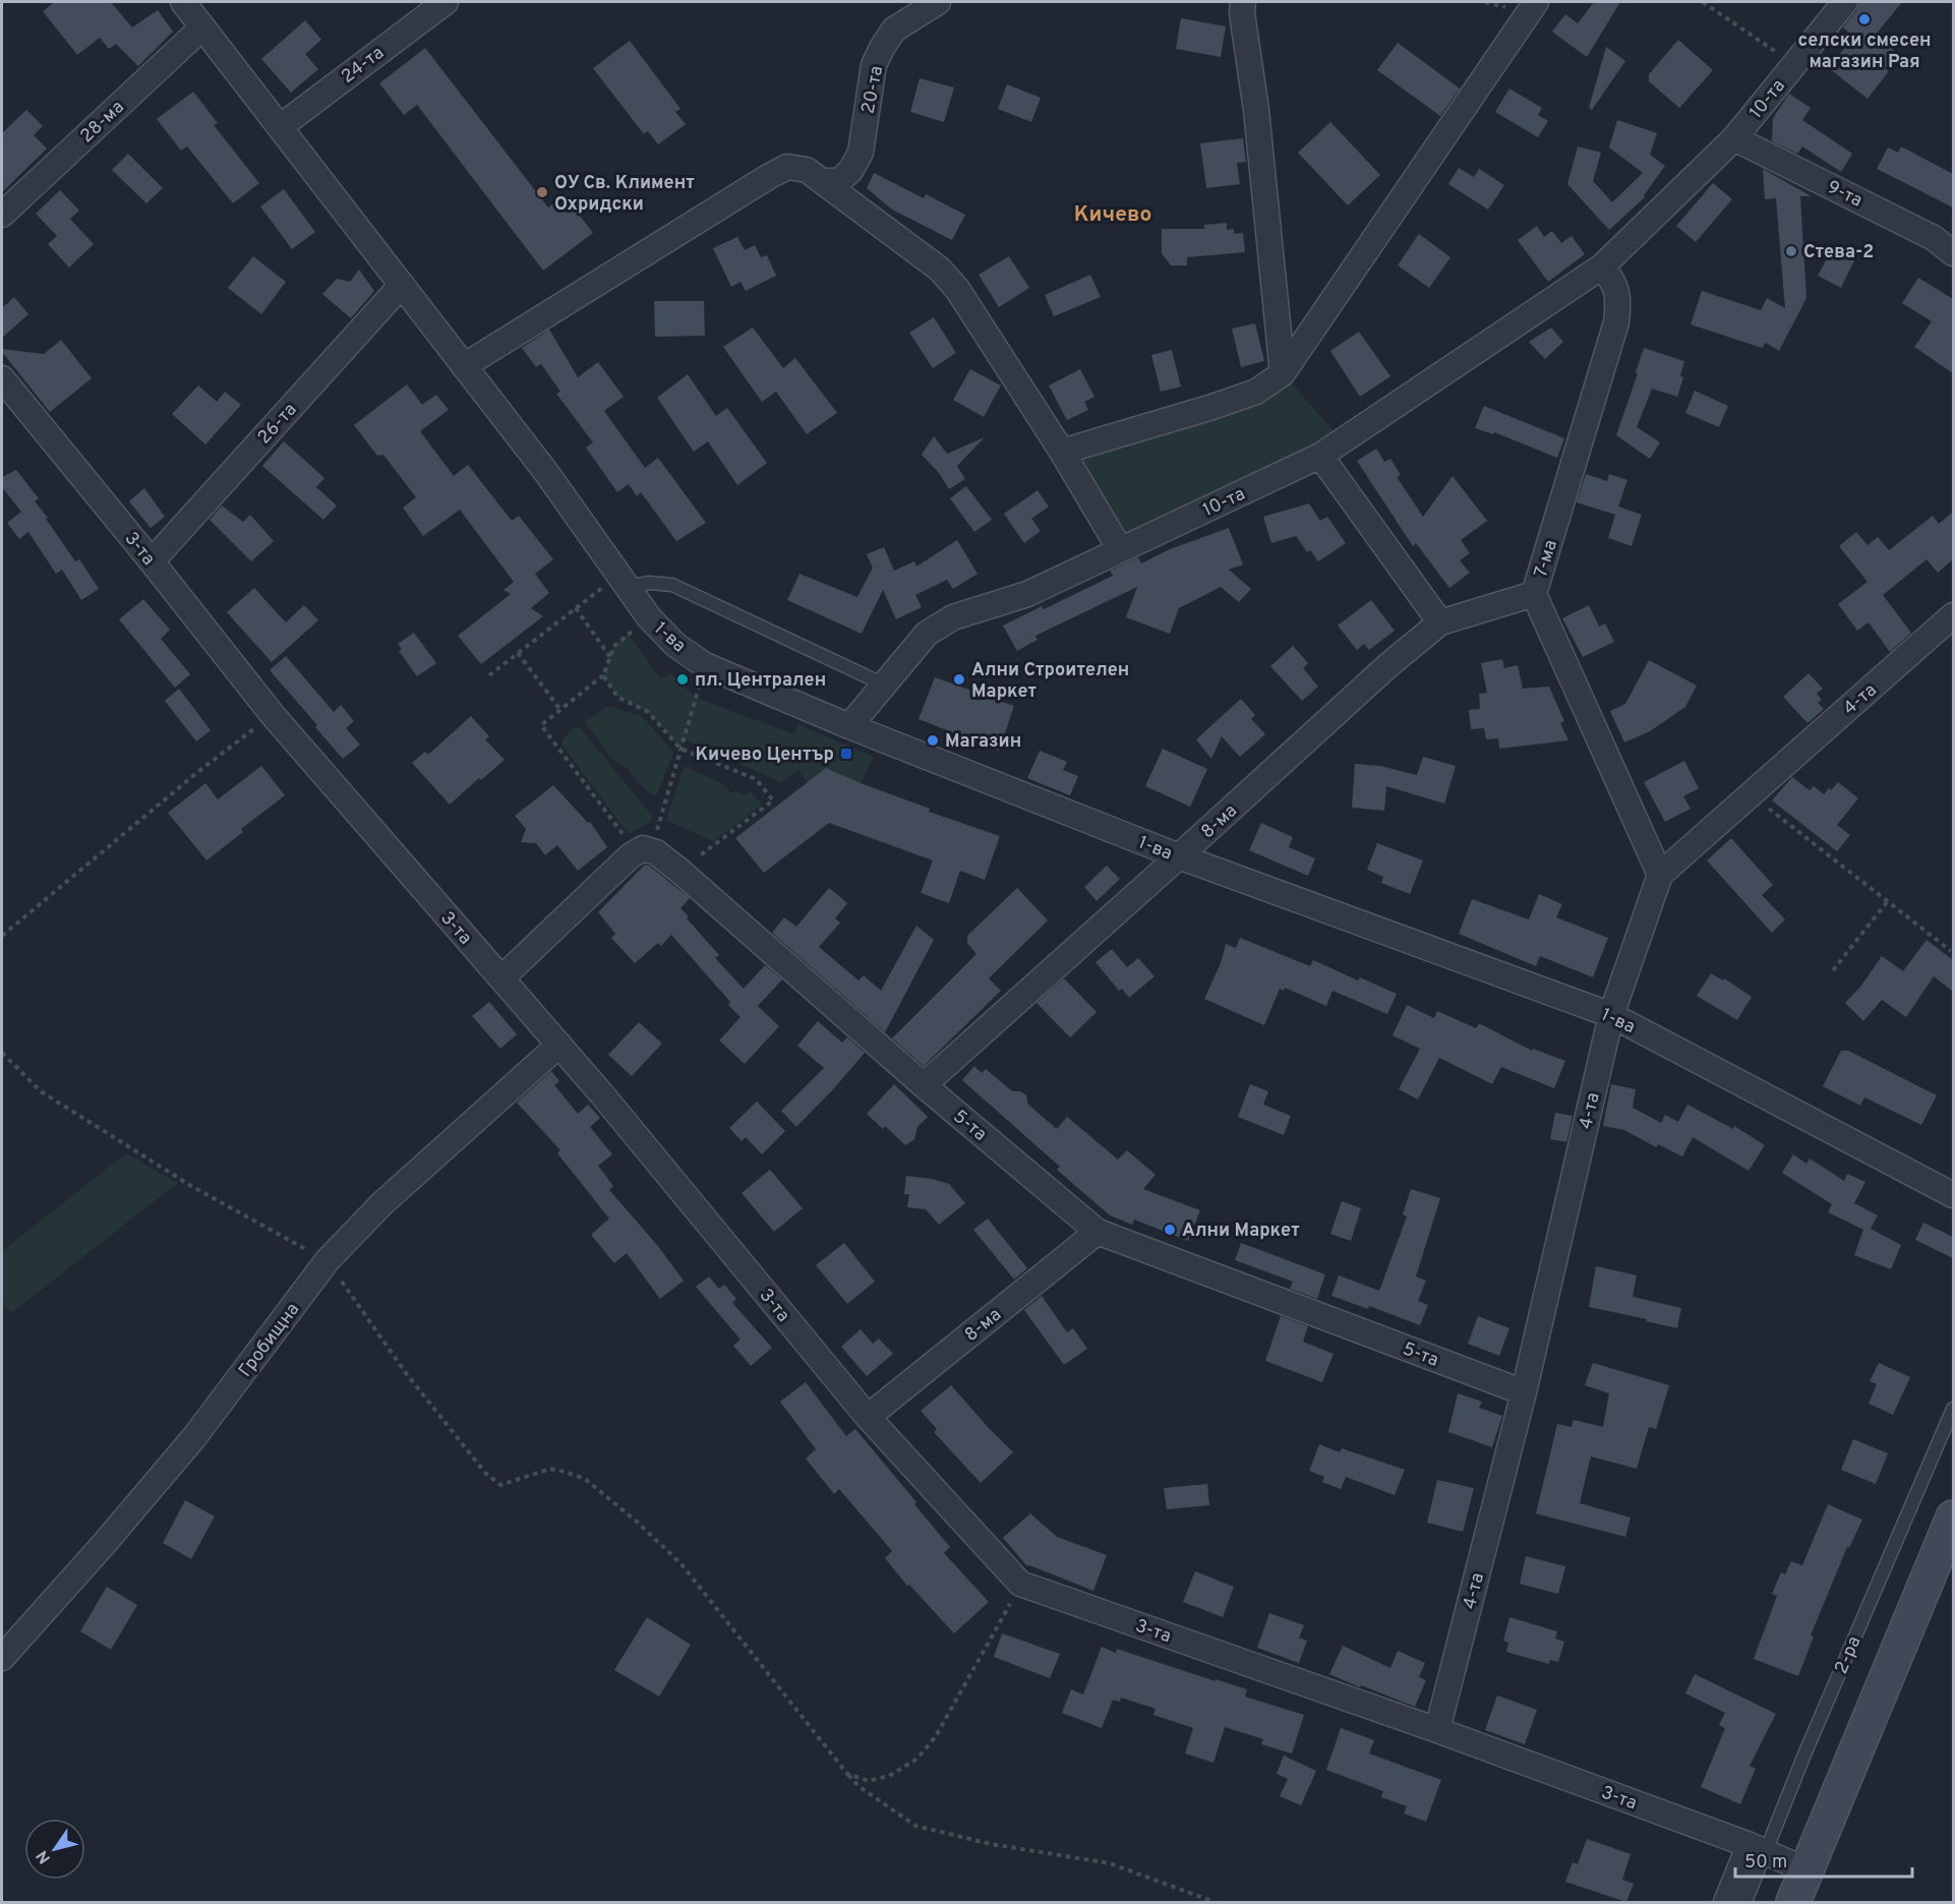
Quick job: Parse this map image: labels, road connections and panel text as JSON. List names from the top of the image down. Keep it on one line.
{"streets":{"street":["24-та","20-та","10-та","28-ма","9-та","26-та","3-та","7-ма","1-ва","4-та","8-ма","5-та","Гробищна"],"lane":["2-ра"]},"crossings":[["24-та","1-ва"],["10-та","9-та"],["10-та","7-ма"],["10-та","1-ва"],["28-ма","1-ва"],["26-та","3-та"],["26-та","1-ва"],["3-та","4-та"],["3-та","8-ма"],["3-та","Гробищна"],["3-та","2-ра"],["7-ма","4-та"],["7-ма","8-ма"],["1-ва","4-та"],["1-ва","8-ма"],["4-та","5-та"],["8-ма","5-та"]],"districts":["Кичево"],"places":{"other":["селски смесен магазин Рая","ОУ Св. Климент Охридски","Стева-2","пл. Централен","Ални Строителен Маркет","Магазин","Ални Маркет"],"transit":["Кичево Център"]},"scale_bar":"50 m","north":"bottom left"}
